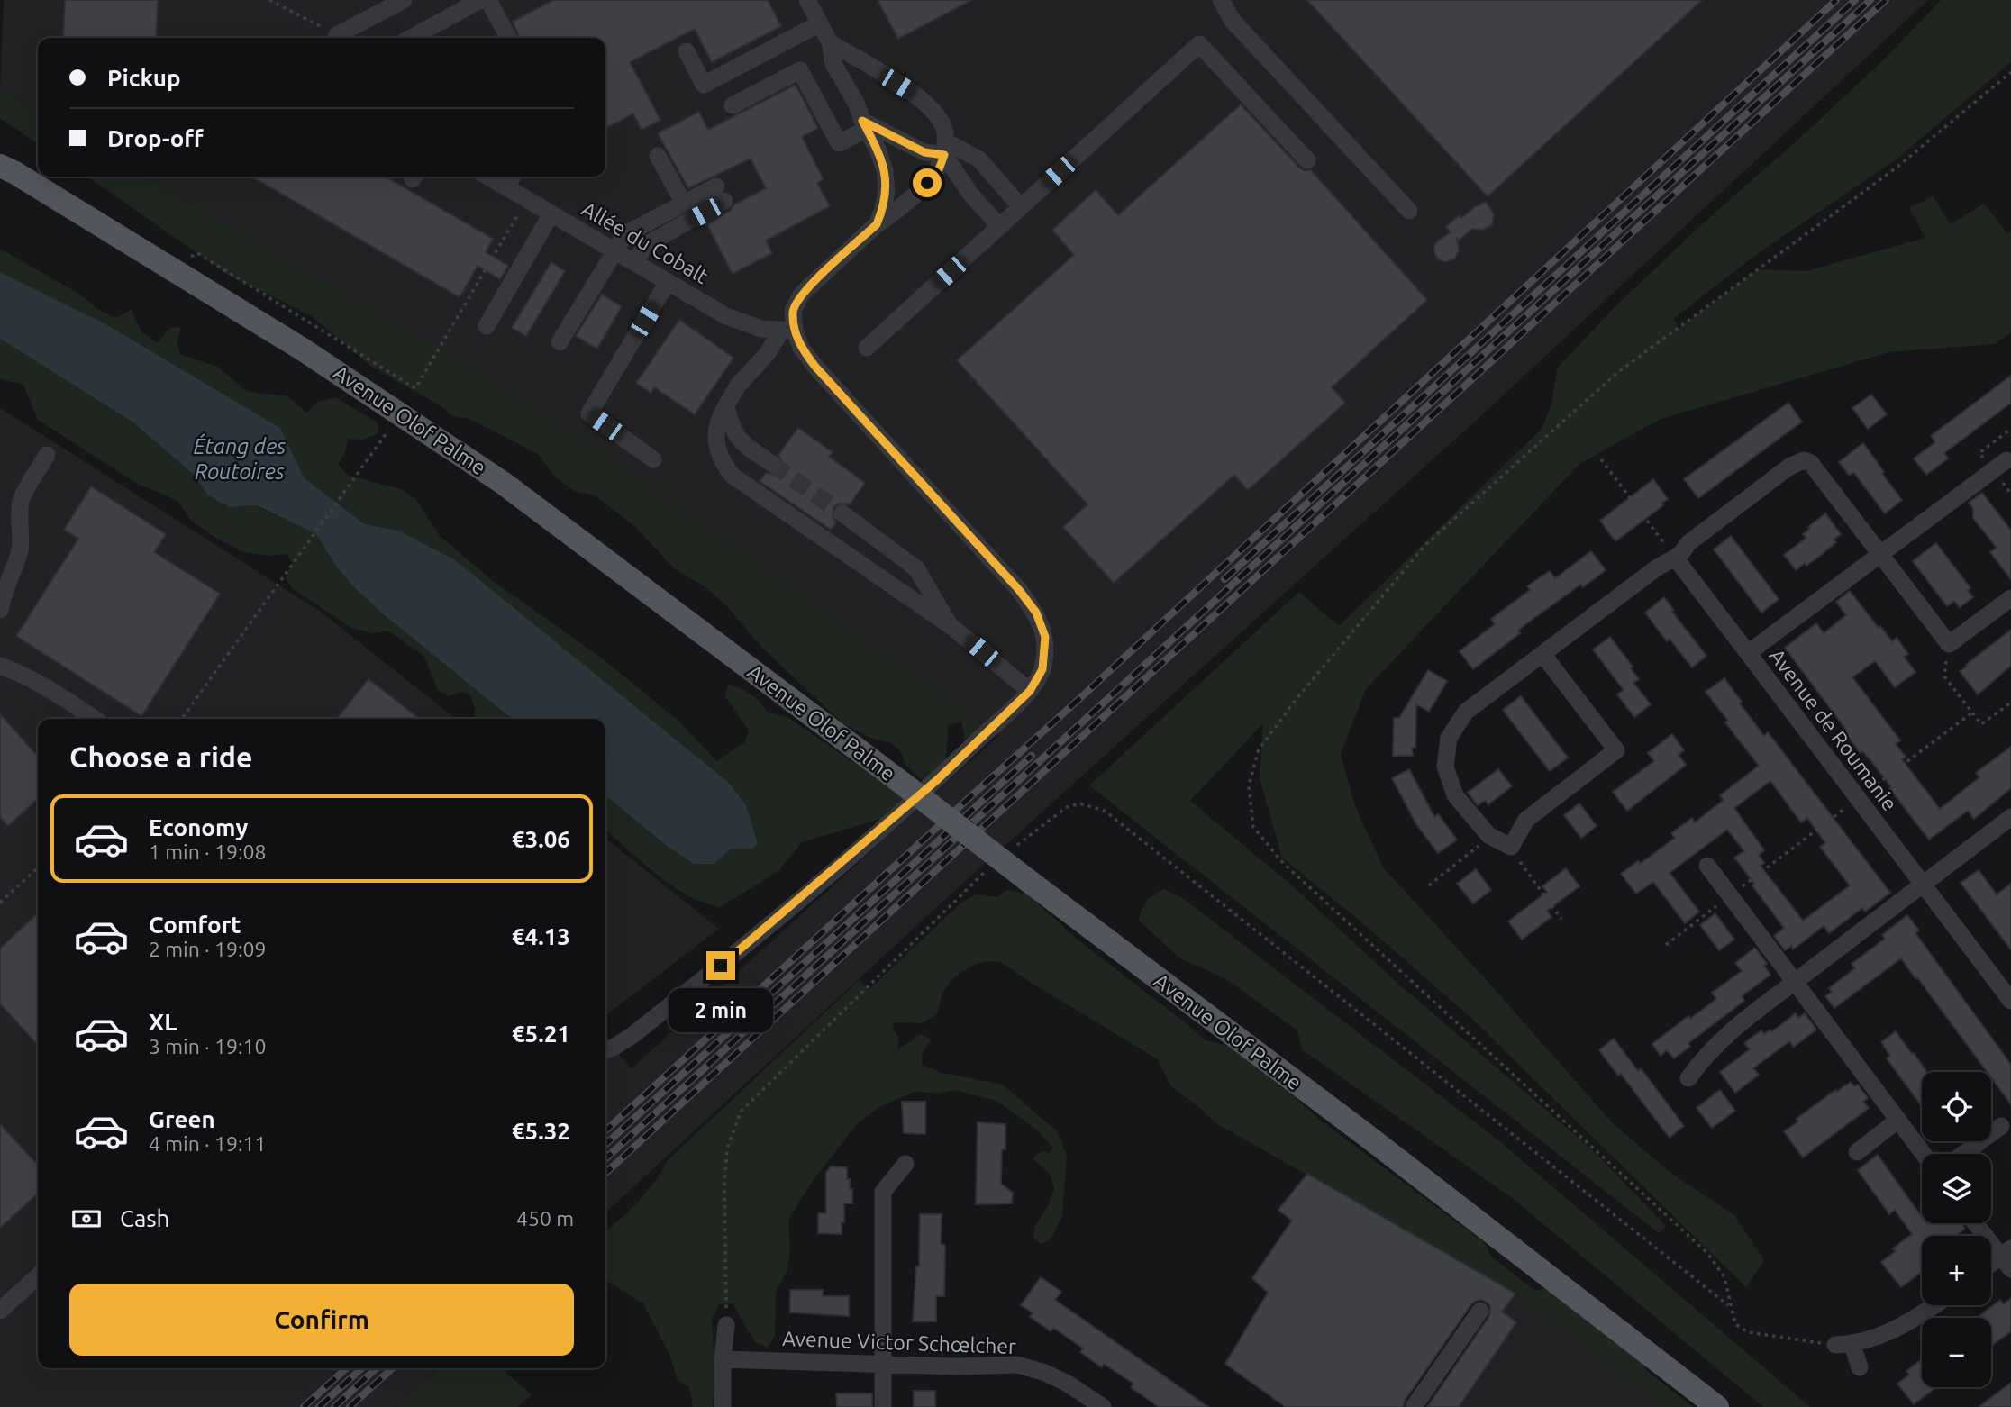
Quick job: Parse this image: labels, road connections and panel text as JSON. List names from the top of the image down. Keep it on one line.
{"streets":{"main road":["Avenue Olof Palme"],"street":["Allée du Cobalt","Avenue de Roumanie","Avenue Victor Schœlcher"]},"water":["Étang des Routoires"],"page":{"banner":["Pickup","Drop-off"],"heading":"Choose a ride","list":[{"name":"Economy","note":"1 min · 19:08","value":"€3.06"},{"name":"Comfort","note":"2 min · 19:09","value":"€4.13"},{"name":"XL","note":"3 min · 19:10","value":"€5.21"},{"name":"Green","note":"4 min · 19:11","value":"€5.32"}],"bubble":"2 min","map_buttons":["+","−"],"pay":["Cash","450 m"],"buttons":"Confirm"}}
